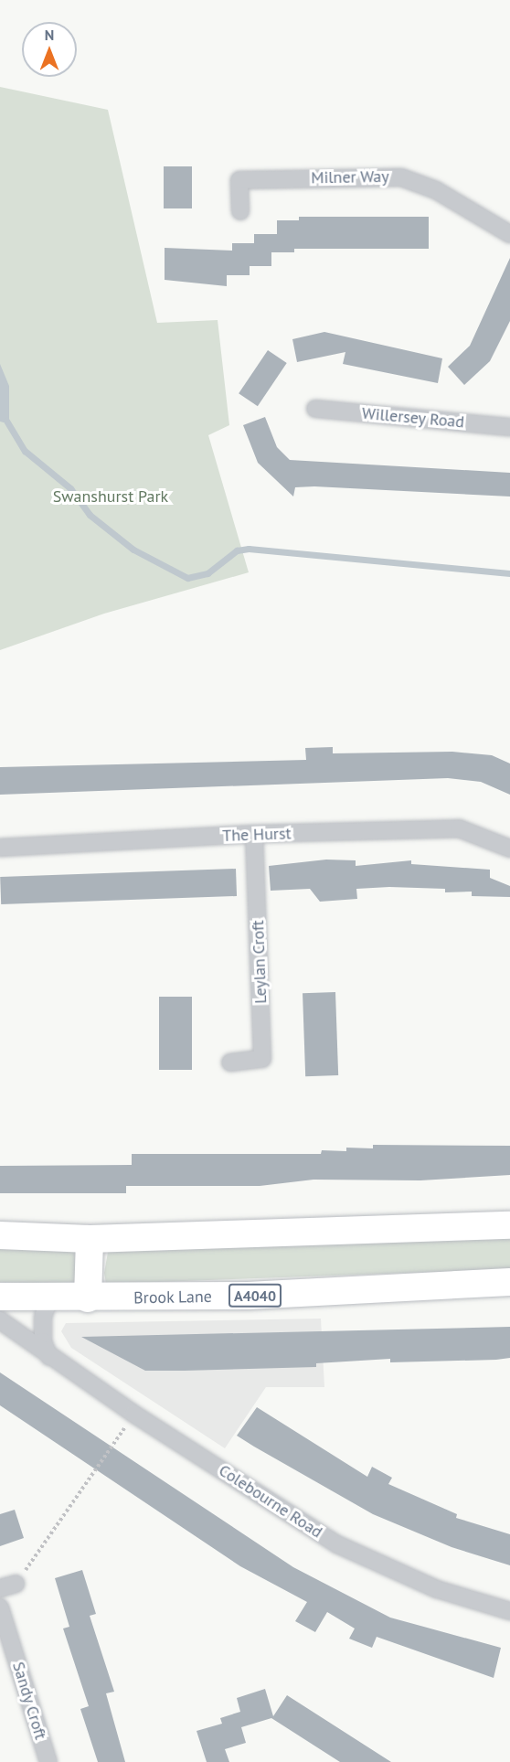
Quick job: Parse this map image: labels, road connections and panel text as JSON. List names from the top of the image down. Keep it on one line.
{"streets":{"main road":["A4040","Brook Lane"],"street":["Milner Way","Willersey Road","The Hurst","Leylan Croft","Colebourne Road","Sandy Croft"]},"crossings":[["The Hurst","Leylan Croft"]],"parks":["Swanshurst Park"],"north":"top"}
